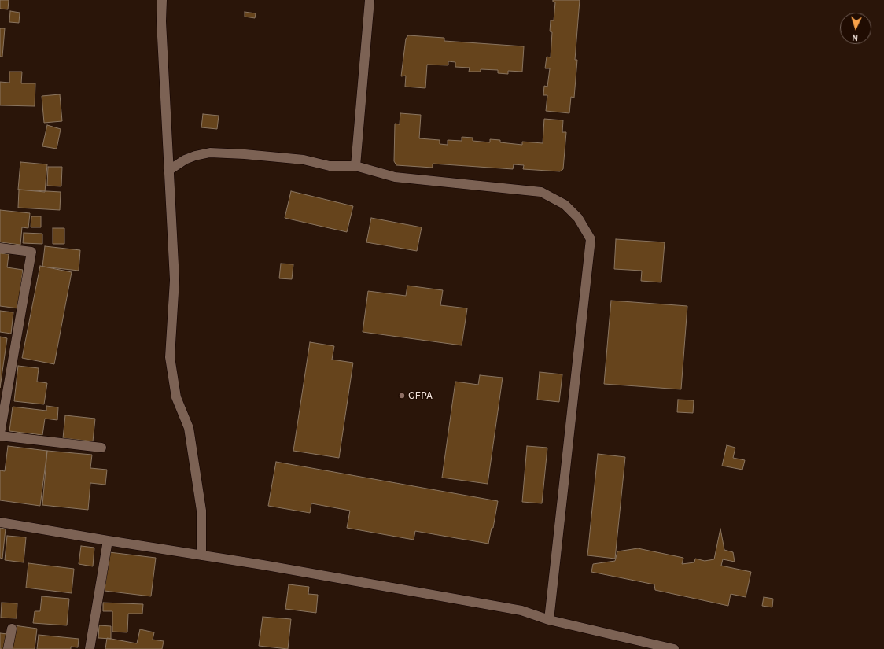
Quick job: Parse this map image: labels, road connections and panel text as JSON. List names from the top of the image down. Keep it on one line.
{"places":["CFPA"],"north":"bottom"}
